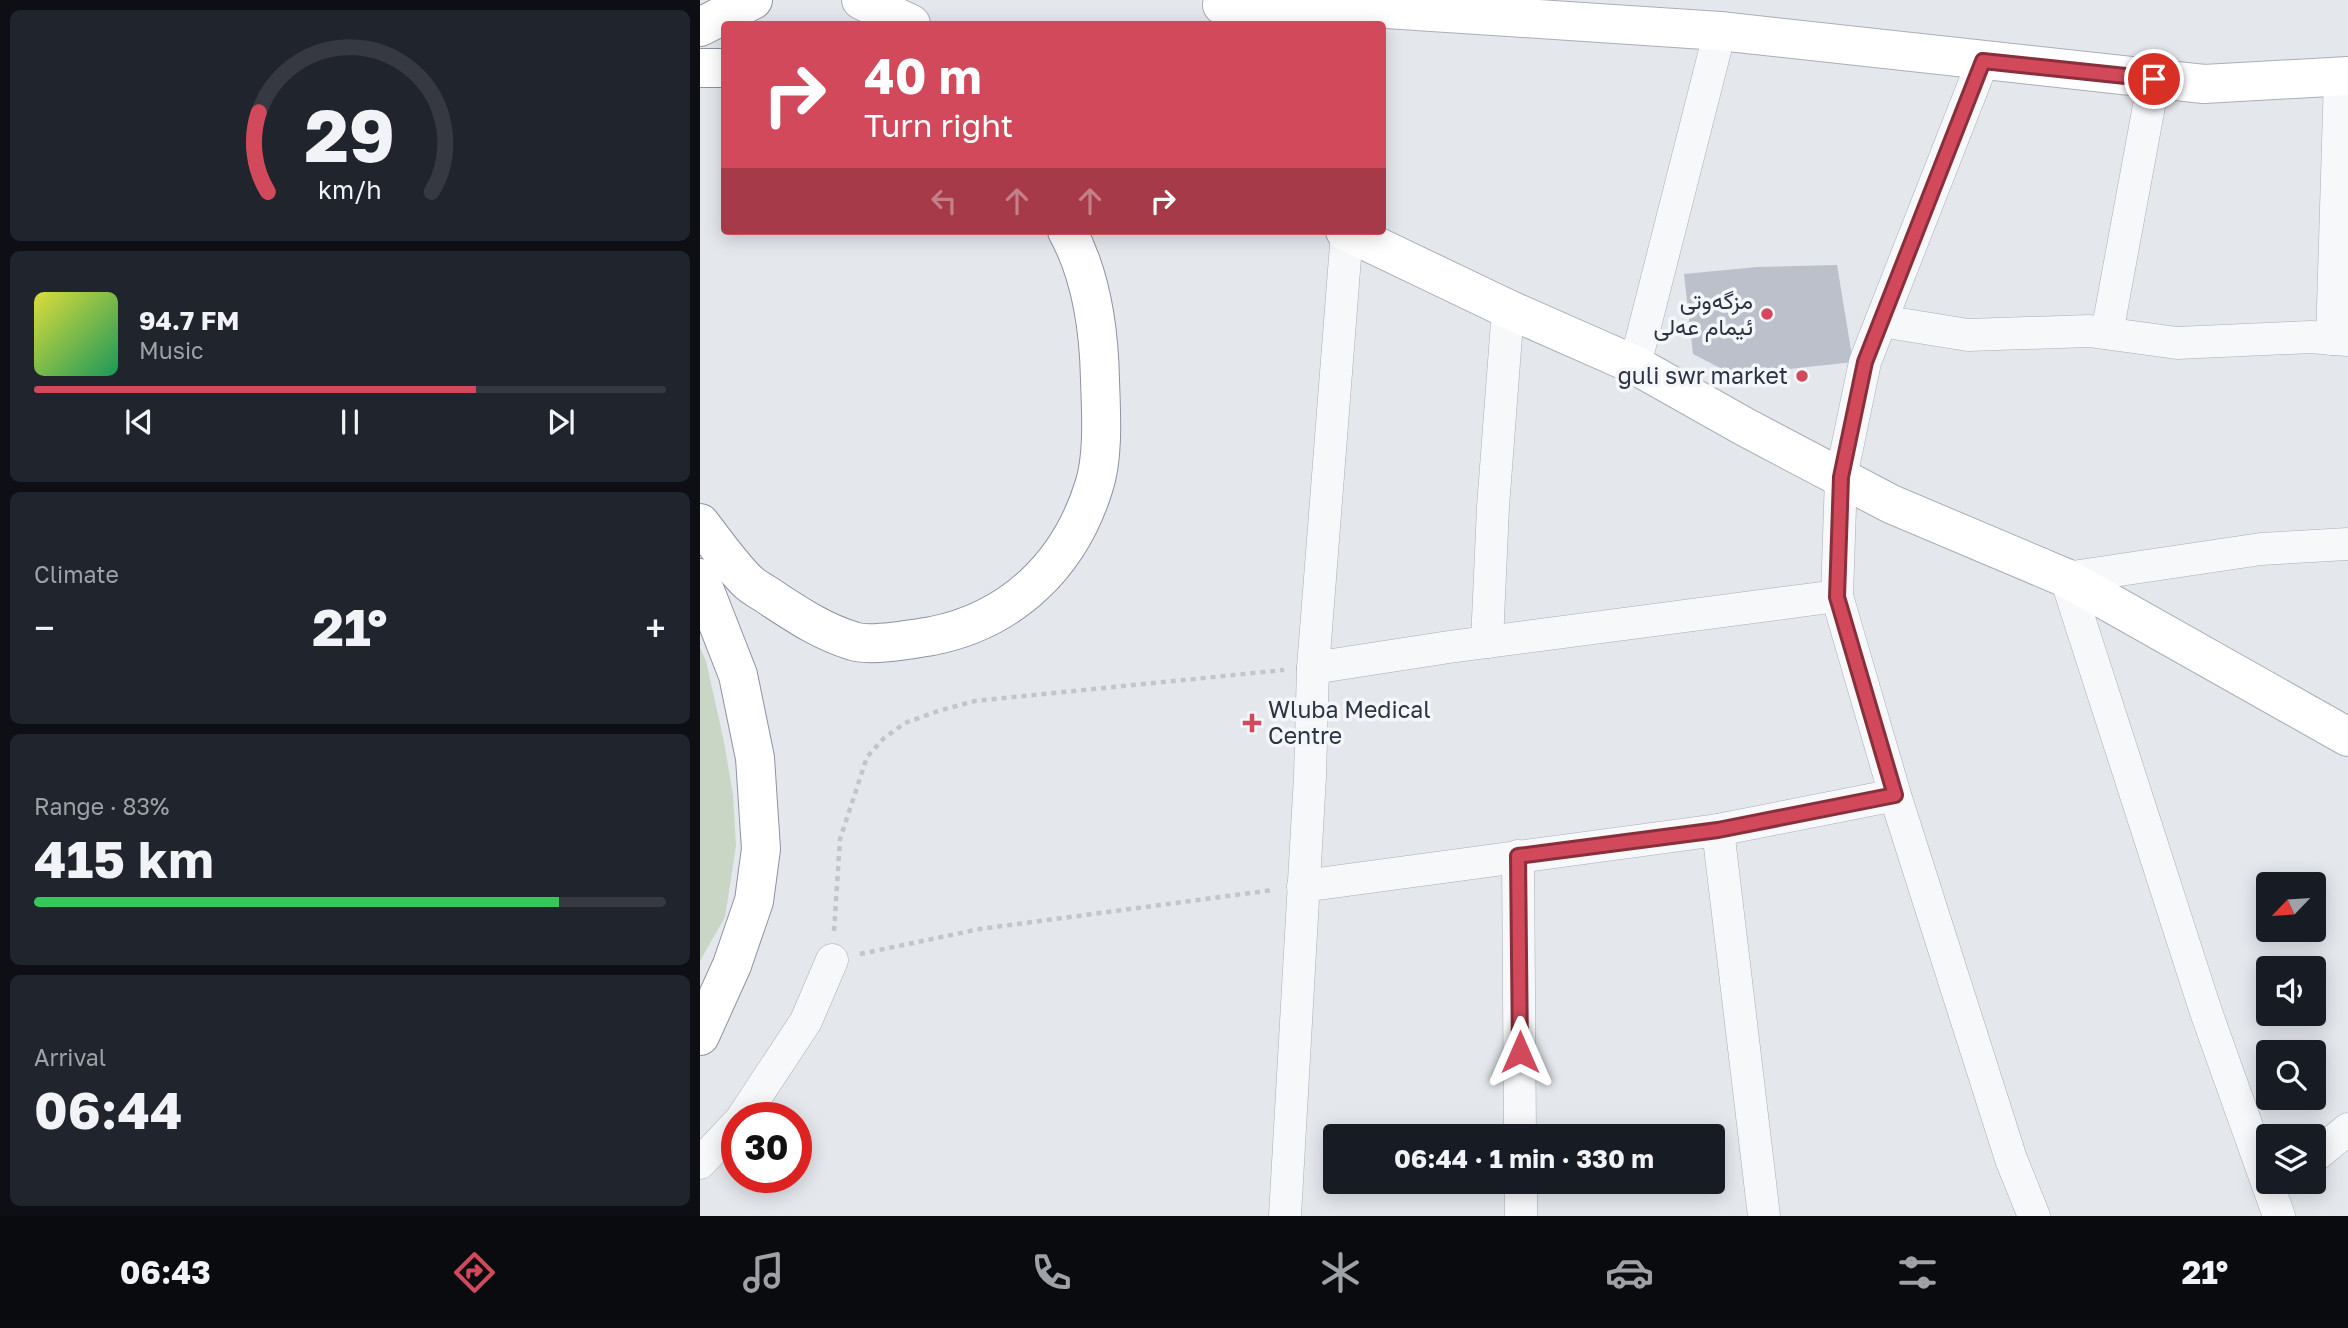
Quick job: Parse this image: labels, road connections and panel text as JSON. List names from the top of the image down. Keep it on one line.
{"places":{"other":["مزگەوتی ئیمام عەلی","guli swr market"],"health":["Wluba Medical Centre"]},"north":"bottom left","page":{"turn":["40 m","Turn right"],"song":["94.7 FM","Music"],"tile":["Climate",["Range · 83%","415 km"],["Arrival","06:44"]],"heat":["−","21°","+"],"limit":"30","trip":"06:44 · 1 min · 330 m","tabs":["06:43","21°"],"gauge":["29","km/h"]}}
